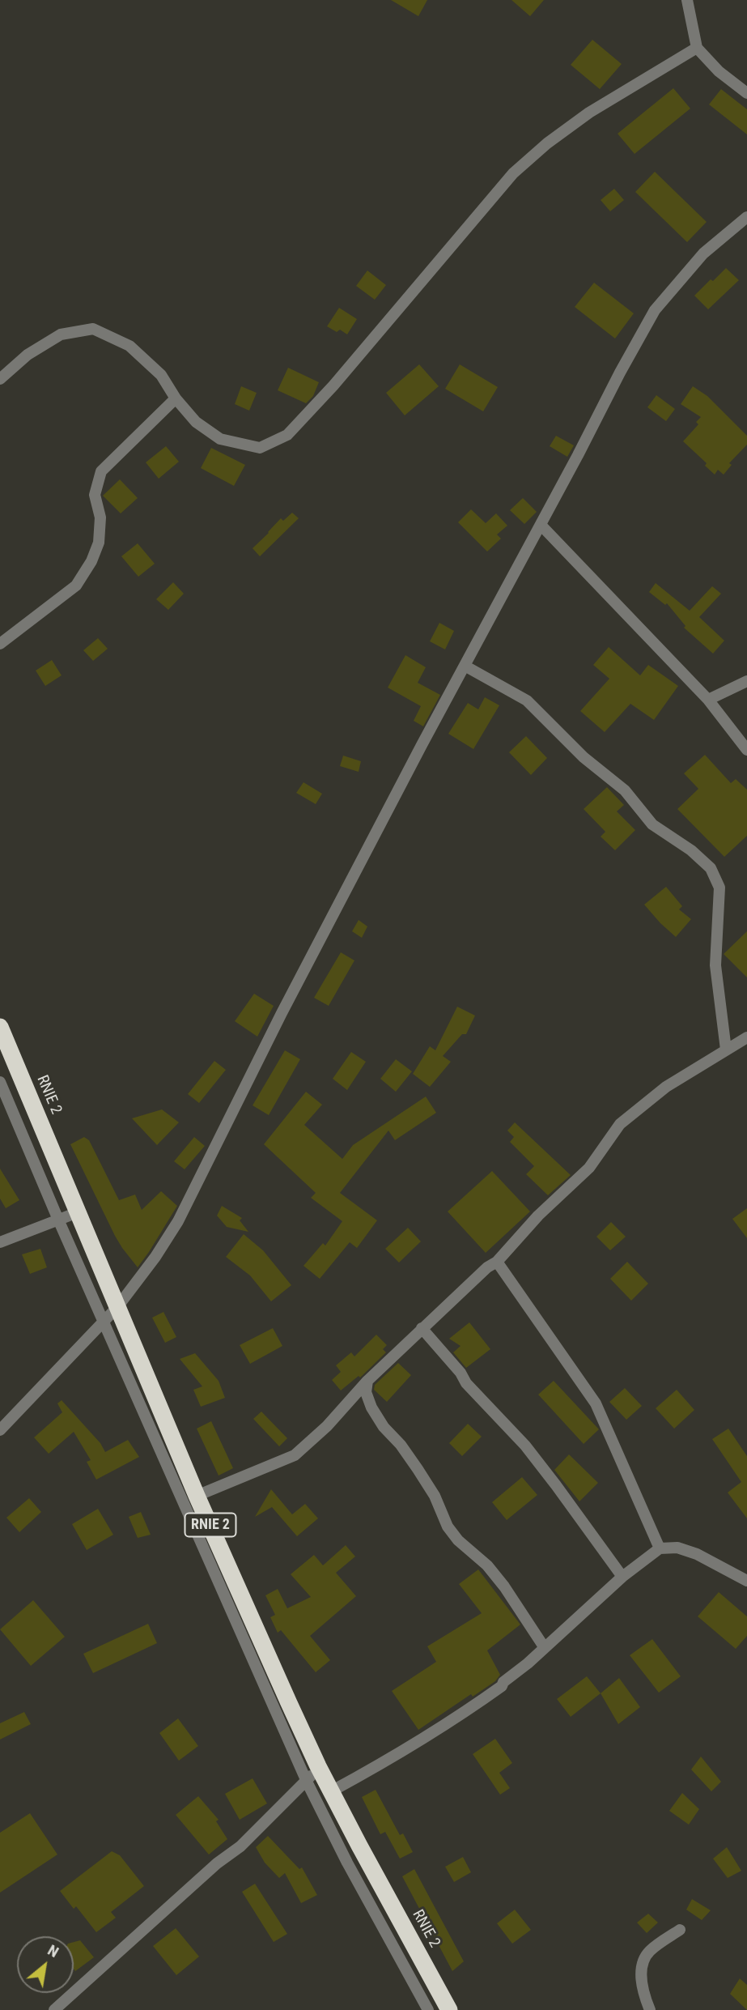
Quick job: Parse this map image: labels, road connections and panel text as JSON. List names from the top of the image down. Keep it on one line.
{"streets":{"highway":["RNIE 2"]},"north":"top right"}
